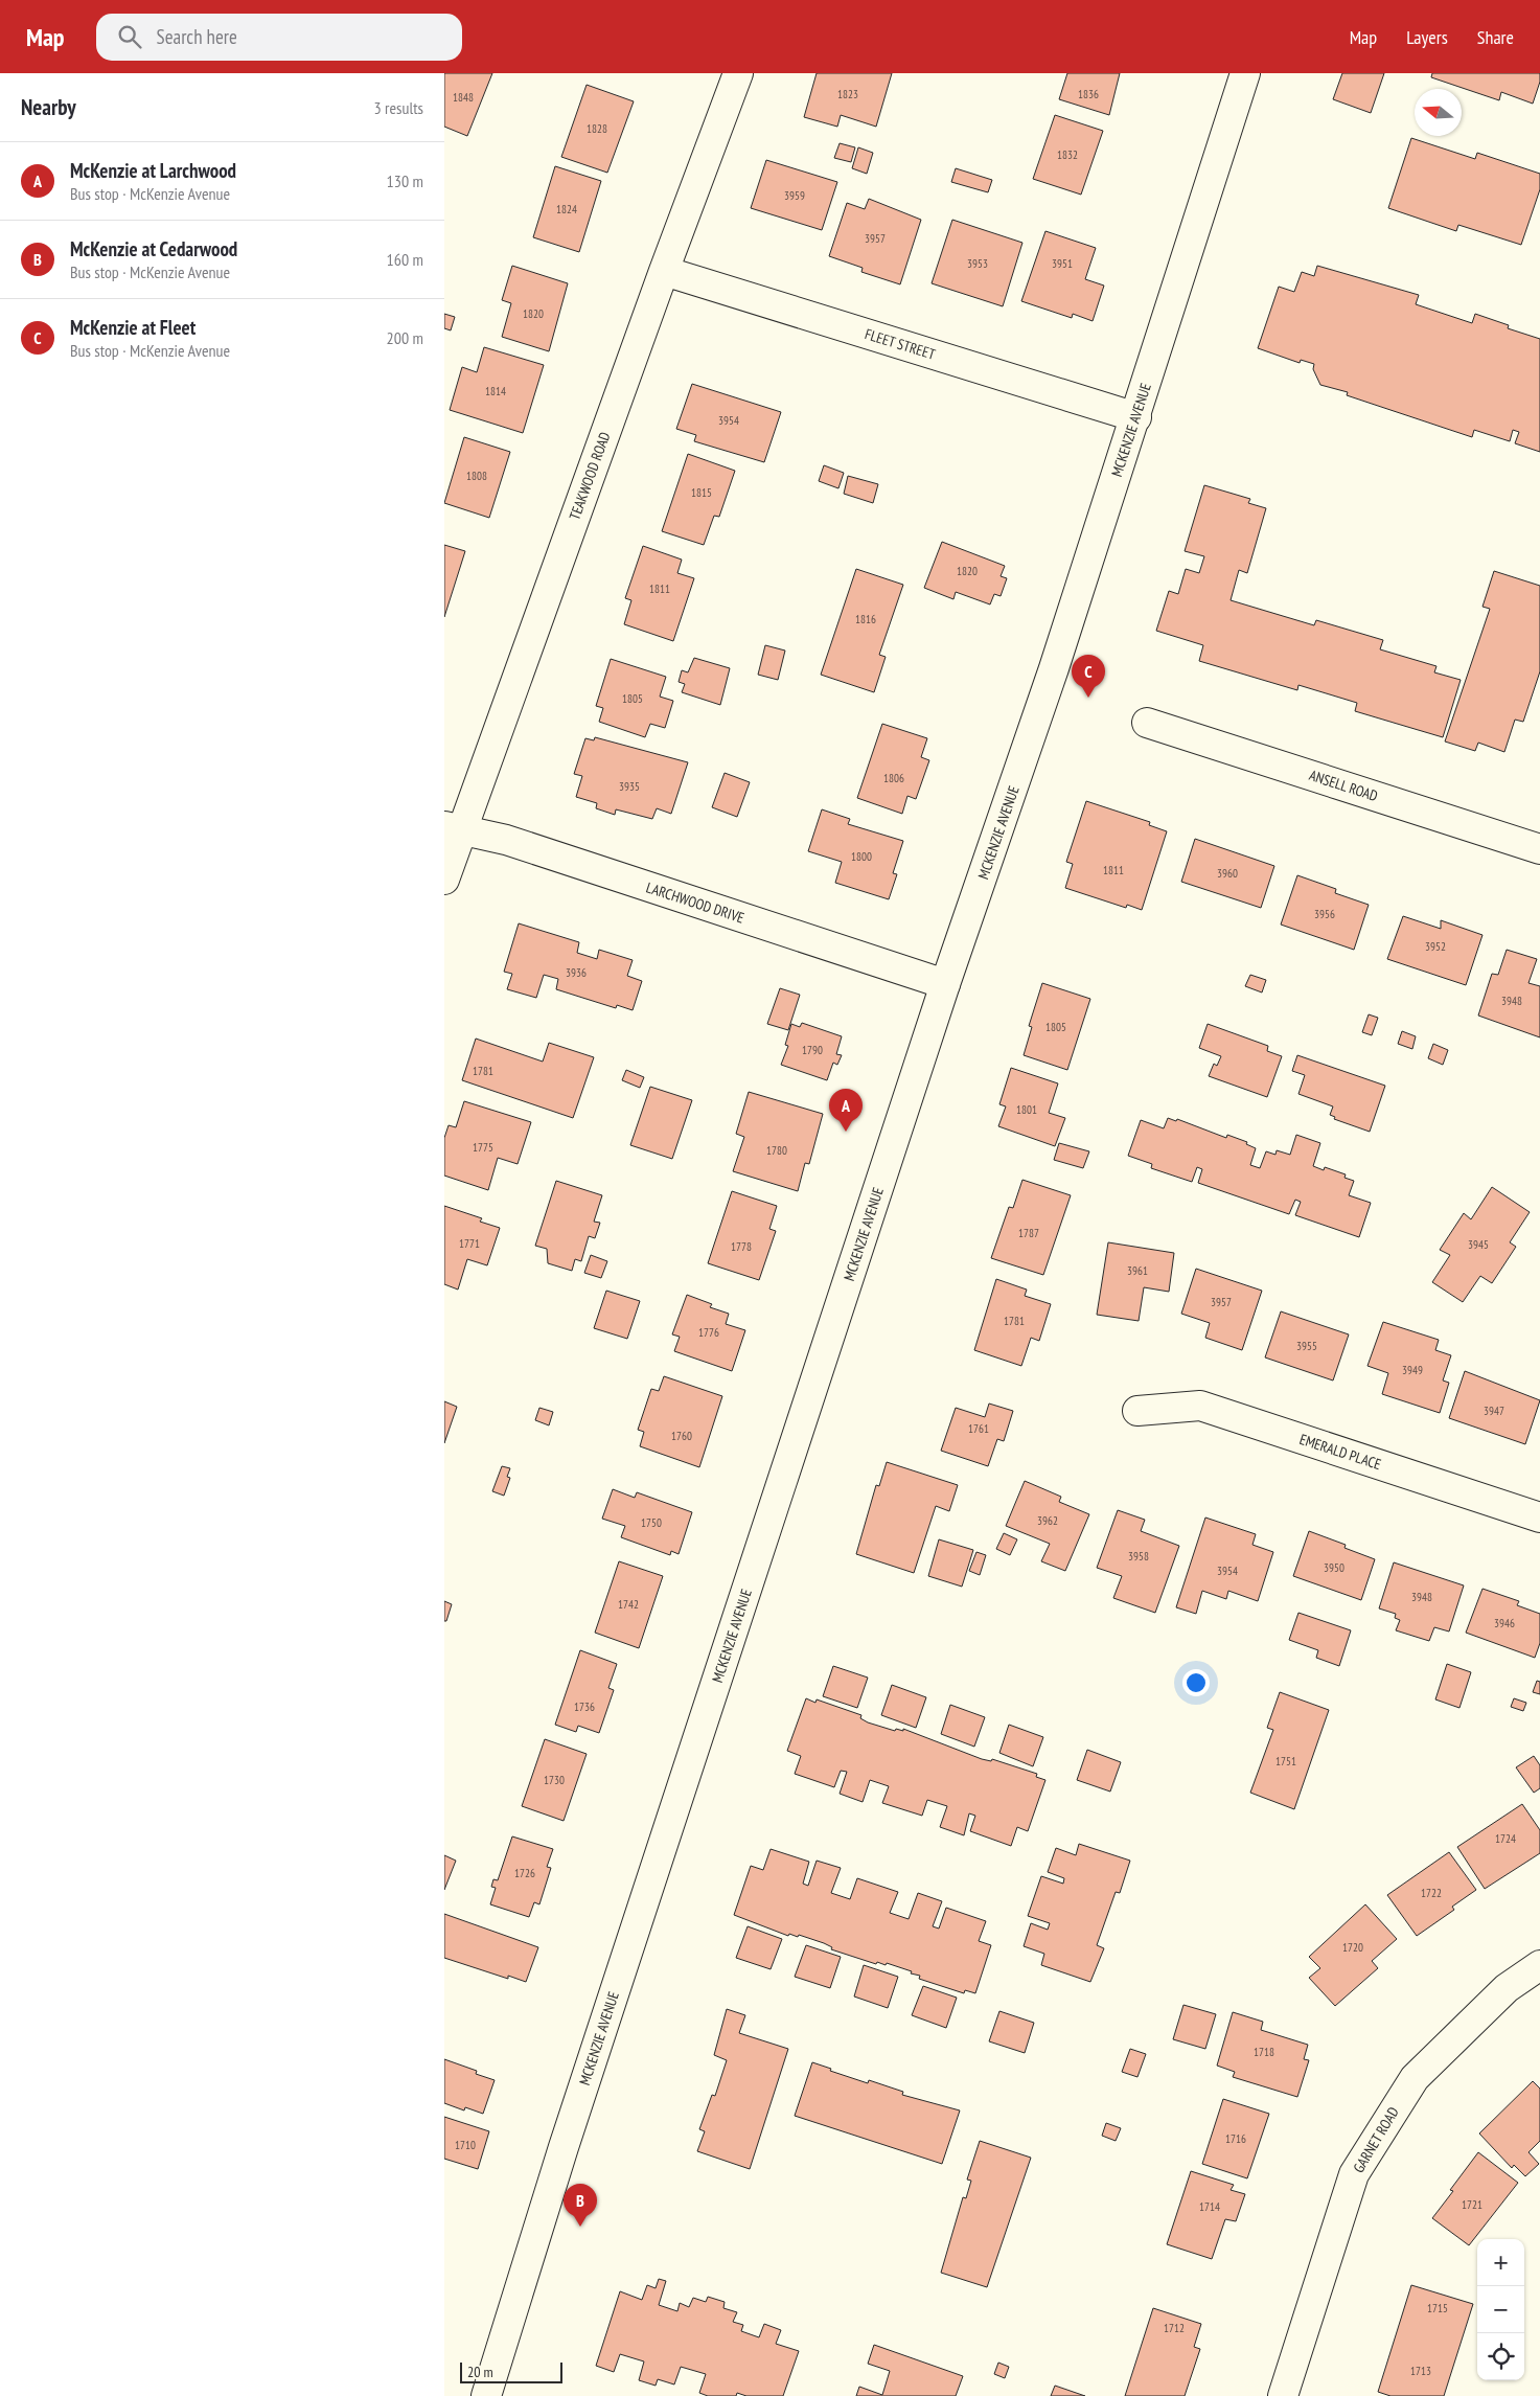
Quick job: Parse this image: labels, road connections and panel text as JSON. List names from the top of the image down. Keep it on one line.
{"streets":{"street":["FLEET STREET","MCKENZIE AVENUE","TEAKWOOD ROAD","ANSELL ROAD","LARCHWOOD DRIVE","EMERALD PLACE","GARNET ROAD"]},"crossings":[["FLEET STREET","MCKENZIE AVENUE"],["FLEET STREET","TEAKWOOD ROAD"],["MCKENZIE AVENUE","LARCHWOOD DRIVE"],["TEAKWOOD ROAD","LARCHWOOD DRIVE"]],"house_numbers":["1823","1836","1848","1828","1832","3959","1824","3957","3953","3951","1820","1814","3954","1808","1815","1820","1811","1816","1805","1806","3935","1800","1811","3960","3956","3952","3936","3948","1805","1790","1781","1801","1775","1780","1787","1771","3945","1778","3961","3957","1781","1776","3955","3949","3947","1761","1760","3962","1750","3958","3950","3954","3948","1742","3946","1736","1751","1730","1724","1726","1722","1720","1718","1716","1710","1721","1714","1715","1712","1713"],"scale_bar":"20 m","north":"left","page":{"header":"Map","search":"Search here","nav":["Map","Layers","Share"],"heading":["Nearby","3 results"],"list":[{"mark":"A","name":"McKenzie at Larchwood","note":"Bus stop · McKenzie Avenue","value":"130 m"},{"mark":"B","name":"McKenzie at Cedarwood","note":"Bus stop · McKenzie Avenue","value":"160 m"},{"mark":"C","name":"McKenzie at Fleet","note":"Bus stop · McKenzie Avenue","value":"200 m"}],"pins":["C","A","B"],"map_buttons":["+","−"],"scale":"20 m"}}
